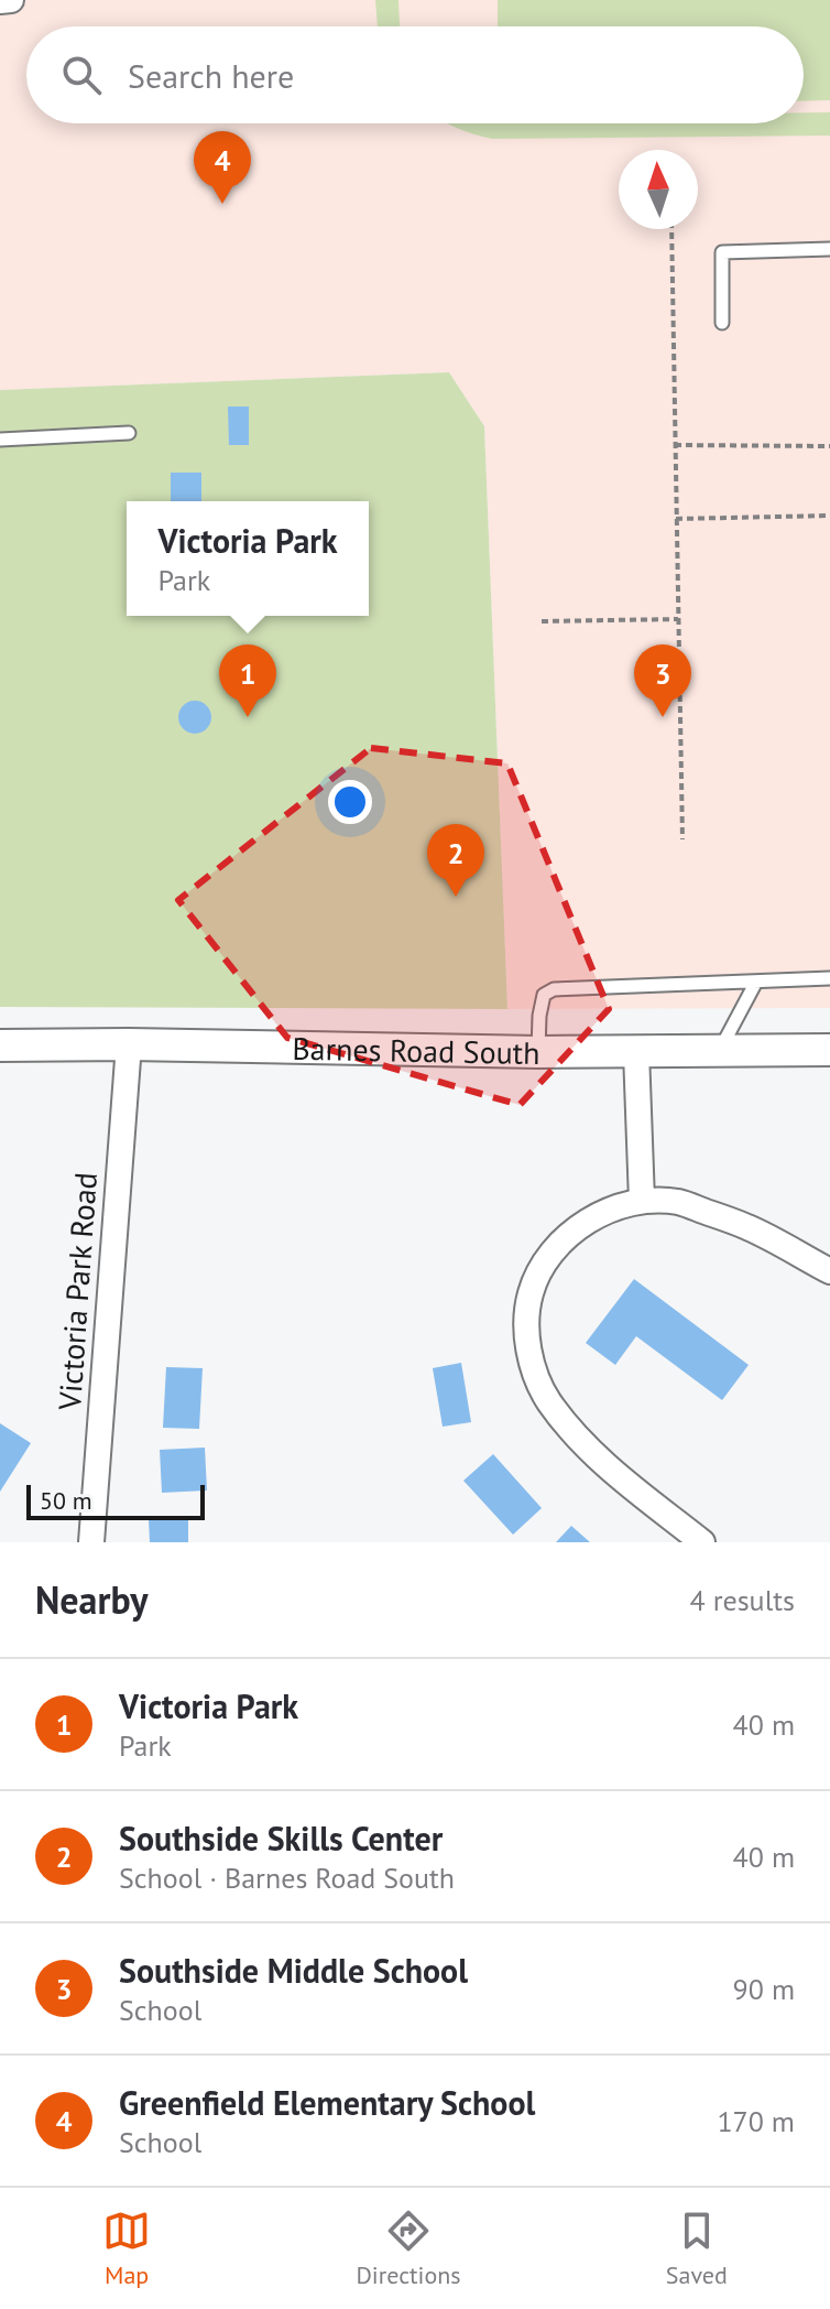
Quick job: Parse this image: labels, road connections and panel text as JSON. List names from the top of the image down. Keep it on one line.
{"streets":{"street":["Barnes Road South","Victoria Park Road"]},"crossings":[["Barnes Road South","Victoria Park Road"]],"scale_bar":"50 m","north":"top","page":{"search":"Search here","pins":["4","1","3","2"],"popup":["Victoria Park","Park"],"scale":"50 m","heading":["Nearby","4 results"],"list":[{"mark":"1","name":"Victoria Park","note":"Park","value":"40 m"},{"mark":"2","name":"Southside Skills Center","note":"School · Barnes Road South","value":"40 m"},{"mark":"3","name":"Southside Middle School","note":"School","value":"90 m"},{"mark":"4","name":"Greenfield Elementary School","note":"School","value":"170 m"}],"nav":["Map","Directions","Saved"]}}
